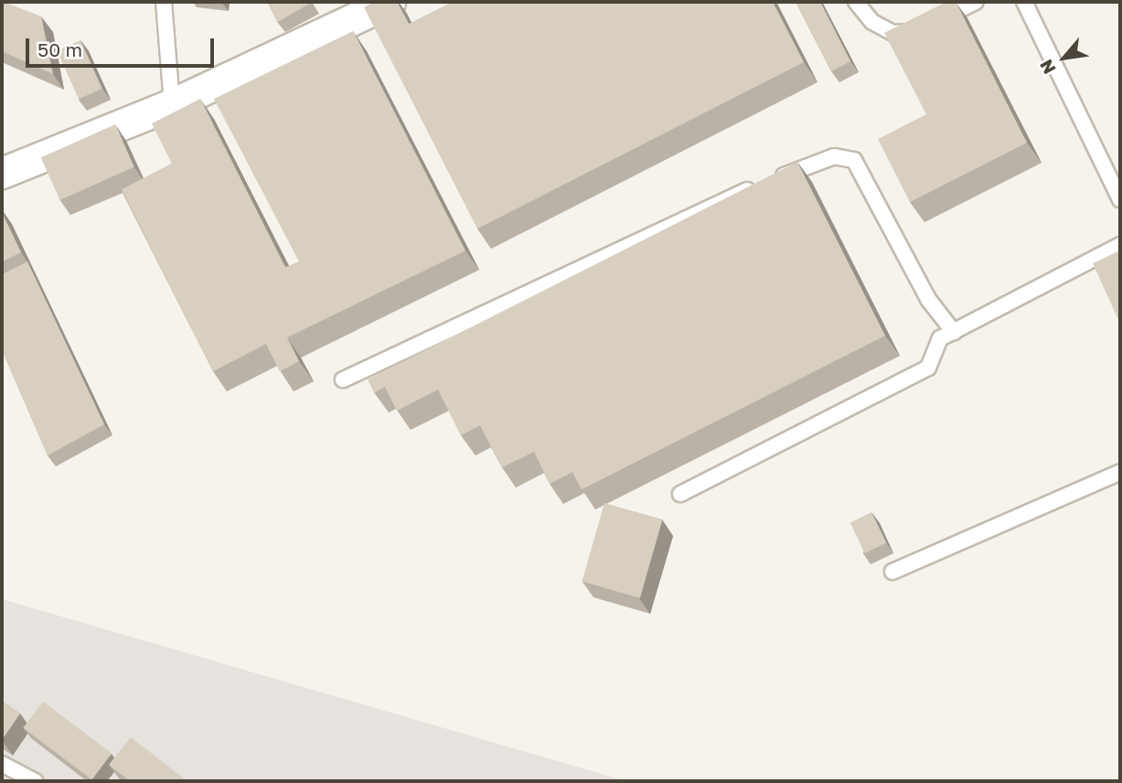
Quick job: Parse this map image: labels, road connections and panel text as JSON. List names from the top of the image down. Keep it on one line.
{"scale_bar":"50 m","north":"bottom left"}
